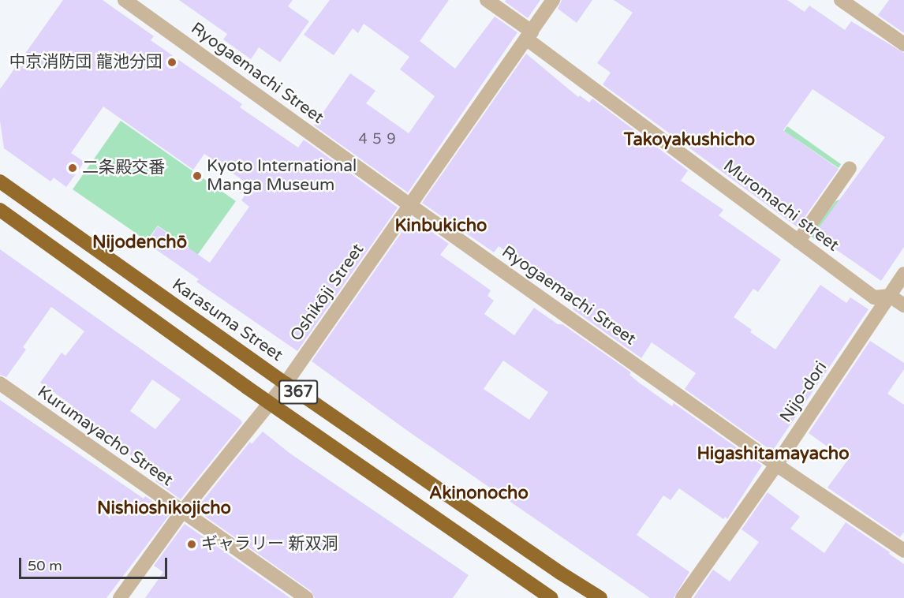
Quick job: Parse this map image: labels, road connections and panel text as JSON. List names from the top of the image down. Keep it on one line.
{"streets":{"highway":["Karasuma Street","367"],"street":["Ryogaemachi Street","Muromachi street","Oshikōji Street","Nijo-dori","Kurumayacho Street"]},"crossings":[["Ryogaemachi Street","Oshikōji Street"],["Ryogaemachi Street","Nijo-dori"],["Muromachi street","Oshikōji Street"],["Muromachi street","Nijo-dori"],["Oshikōji Street","Karasuma Street"],["Oshikōji Street","367"],["Oshikōji Street","Kurumayacho Street"]],"districts":["Takoyakushicho","Kinbukicho","Nijodenchō","Higashitamayacho","Akinonocho","Nishioshikojicho"],"places":["中京消防団 龍池分団","二条殿交番","Kyoto International Manga Museum","ギャラリー 新双洞"],"house_numbers":["４５９"],"scale_bar":"50 m"}
